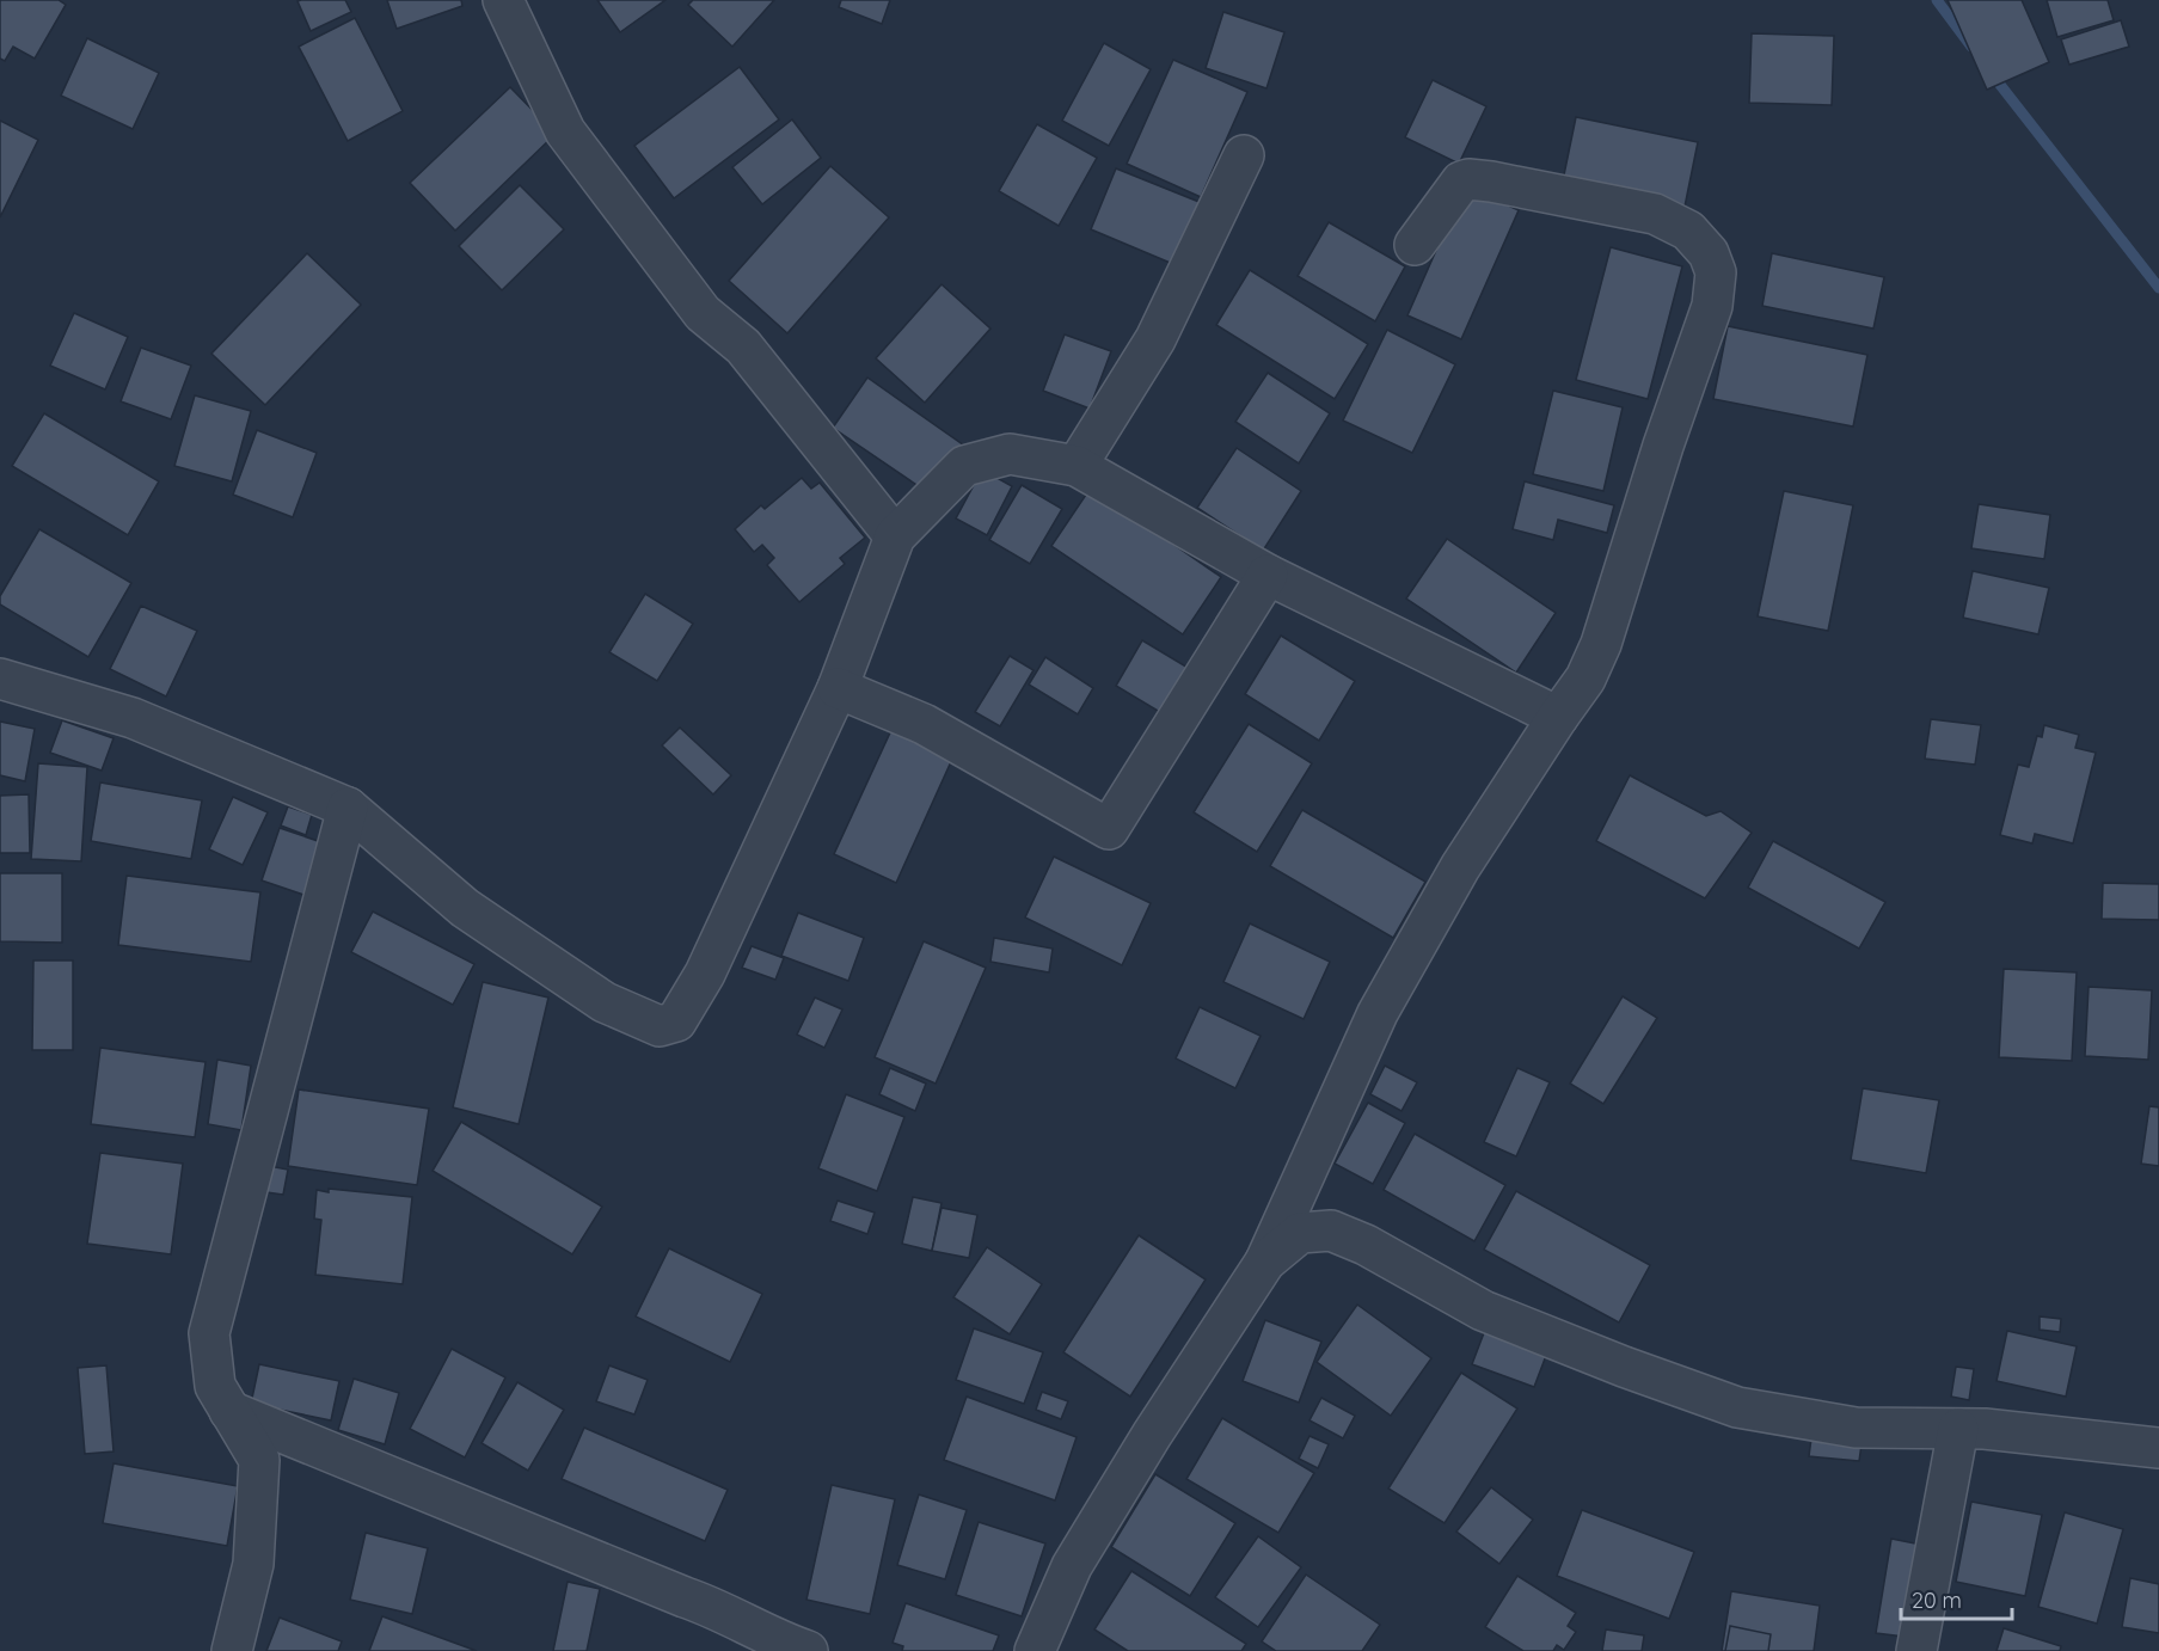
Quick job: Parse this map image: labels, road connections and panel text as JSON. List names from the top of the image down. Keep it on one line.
{"scale_bar":"20 m"}
